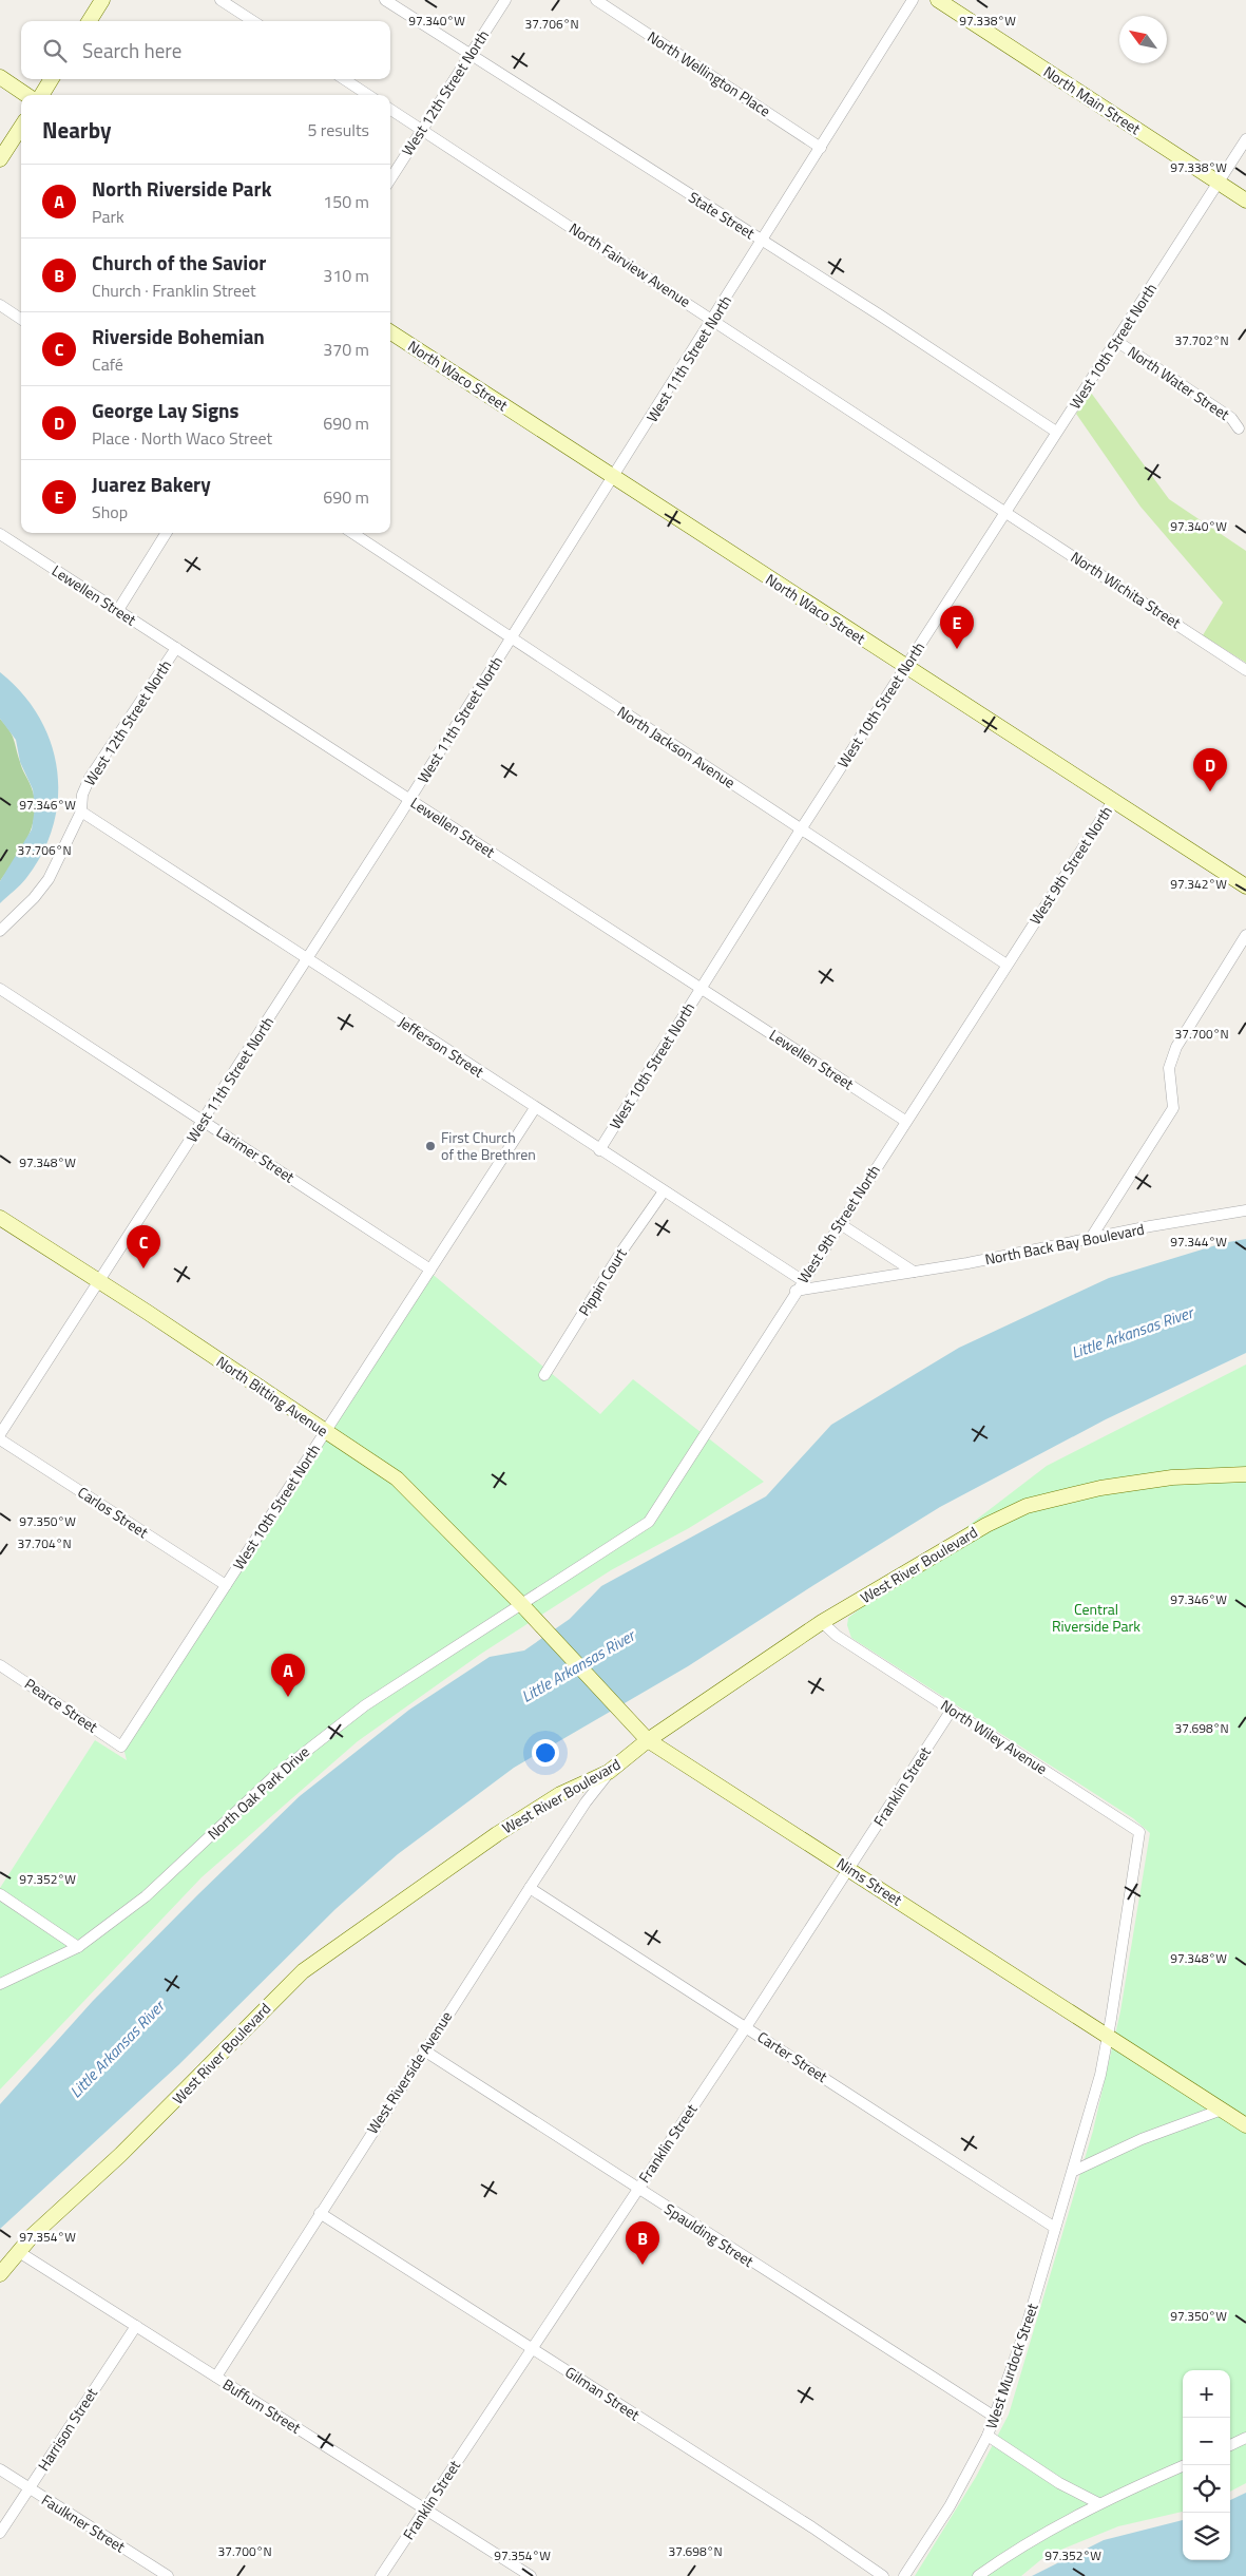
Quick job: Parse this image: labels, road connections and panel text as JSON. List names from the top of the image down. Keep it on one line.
{"streets":{"street":["North Wellington Place","West 12th Street North","North Main Street","State Street","North Fairview Avenue","West 10th Street North","West 11th Street North","North Waco Street","North Water Street","North Wichita Street","Lewellen Street","North Jackson Avenue","West 9th Street North","Jefferson Street","Larimer Street","North Back Bay Boulevard","Pippin Court","North Bitting Avenue","Carlos Street","West River Boulevard","Pearce Street","North Wiley Avenue","Franklin Street","North Oak Park Drive","Nims Street","Carter Street","West Riverside Avenue","Spaulding Street","West Murdock Street","Gilman Street","Buffum Street","Harrison Street","Faulkner Street"]},"crossings":[["North Wellington Place","West 11th Street North"],["West 12th Street North","State Street"],["West 12th Street North","North Fairview Avenue"],["West 12th Street North","Lewellen Street"],["West 12th Street North","Jefferson Street"],["North Main Street","West 10th Street North"],["State Street","West 10th Street North"],["State Street","West 11th Street North"],["North Fairview Avenue","West 10th Street North"],["North Fairview Avenue","West 11th Street North"],["North Fairview Avenue","North Wichita Street"],["West 10th Street North","North Waco Street"],["West 10th Street North","North Water Street"],["West 10th Street North","North Wichita Street"],["West 10th Street North","Lewellen Street"],["West 10th Street North","North Jackson Avenue"],["West 10th Street North","Jefferson Street"],["West 10th Street North","Larimer Street"],["West 10th Street North","North Bitting Avenue"],["West 10th Street North","Carlos Street"],["West 10th Street North","Pearce Street"],["West 11th Street North","North Waco Street"],["West 11th Street North","Lewellen Street"],["West 11th Street North","North Jackson Avenue"],["West 11th Street North","Jefferson Street"],["West 11th Street North","Larimer Street"],["West 11th Street North","North Bitting Avenue"],["North Waco Street","West 9th Street North"],["Lewellen Street","West 9th Street North"],["North Jackson Avenue","West 9th Street North"],["West 9th Street North","Jefferson Street"],["West 9th Street North","North Back Bay Boulevard"],["West 9th Street North","North Bitting Avenue"],["West 9th Street North","North Oak Park Drive"],["West 9th Street North","Nims Street"],["Jefferson Street","Pippin Court"],["North Bitting Avenue","North Oak Park Drive"],["North Bitting Avenue","Nims Street"],["West River Boulevard","North Wiley Avenue"],["West River Boulevard","Nims Street"],["West River Boulevard","West Riverside Avenue"],["West River Boulevard","Buffum Street"],["North Wiley Avenue","Franklin Street"],["North Wiley Avenue","West Murdock Street"],["Franklin Street","Nims Street"],["Franklin Street","Carter Street"],["Franklin Street","Spaulding Street"],["Franklin Street","Gilman Street"],["Franklin Street","Buffum Street"],["North Oak Park Drive","Nims Street"],["Nims Street","West Murdock Street"],["Carter Street","West Riverside Avenue"],["Carter Street","West Murdock Street"],["West Riverside Avenue","Spaulding Street"],["West Riverside Avenue","Gilman Street"],["West Riverside Avenue","Buffum Street"],["Spaulding Street","West Murdock Street"],["Buffum Street","Harrison Street"],["Harrison Street","Faulkner Street"]],"water":["Little Arkansas River"],"parks":["Central Riverside Park"],"places":["First Church of the Brethren"],"north":"top left","page":{"search":"Search here","heading":["Nearby","5 results"],"list":[{"mark":"A","name":"North Riverside Park","note":"Park","value":"150 m"},{"mark":"B","name":"Church of the Savior","note":"Church · Franklin Street","value":"310 m"},{"mark":"C","name":"Riverside Bohemian","note":"Café","value":"370 m"},{"mark":"D","name":"George Lay Signs","note":"Place · North Waco Street","value":"690 m"},{"mark":"E","name":"Juarez Bakery","note":"Shop","value":"690 m"}],"pins":["E","D","C","A","B"],"map_buttons":["+","−"]},"coordinates":["97.340°W","97.338°W","37.706°N","37.702°N","97.346°W","97.342°W","37.700°N","97.348°W","97.344°W","97.350°W","37.704°N","37.698°N","97.352°W","97.354°W"]}
